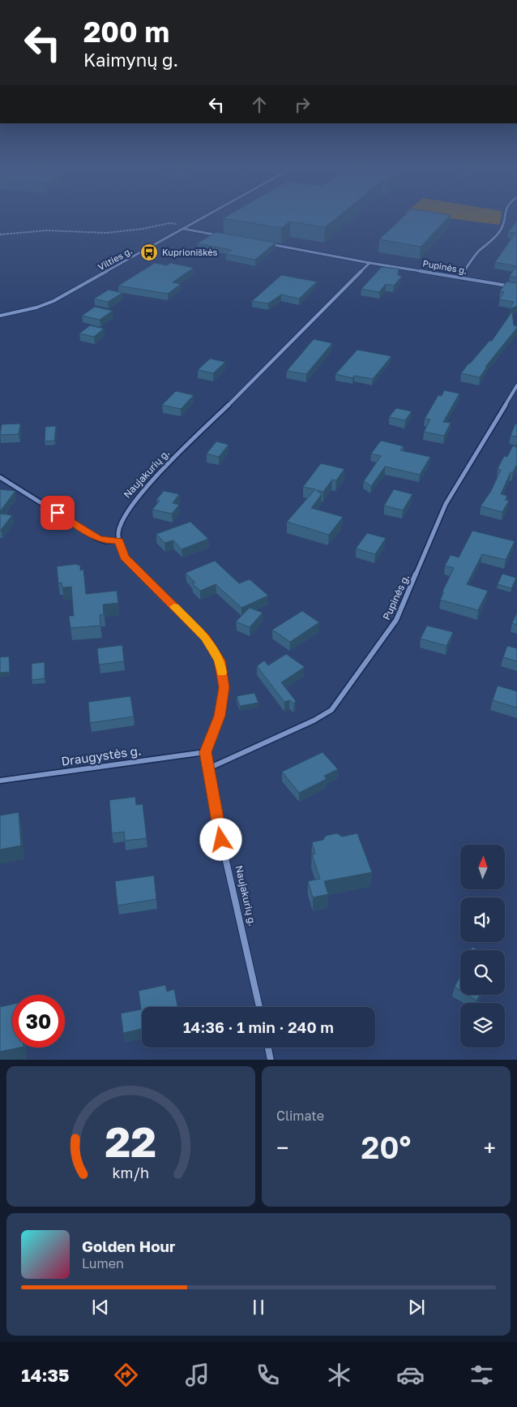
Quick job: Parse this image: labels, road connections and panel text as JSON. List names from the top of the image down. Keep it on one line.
{"streets":{"street":["Vilties g.","Pupinės g.","Naujakurių g.","Draugystės g."]},"crossings":[["Pupinės g.","Naujakurių g."],["Naujakurių g.","Draugystės g."]],"places":{"bus stop":["Kuprioniškės"]},"north":"top","page":{"turn":["200 m","Kaimynų g."],"limit":"30","trip":"14:36 · 1 min · 240 m","tile":"Climate","heat":["−","20°","+"],"song":["Golden Hour","Lumen"],"tabs":"14:35","gauge":["22","km/h"]}}
